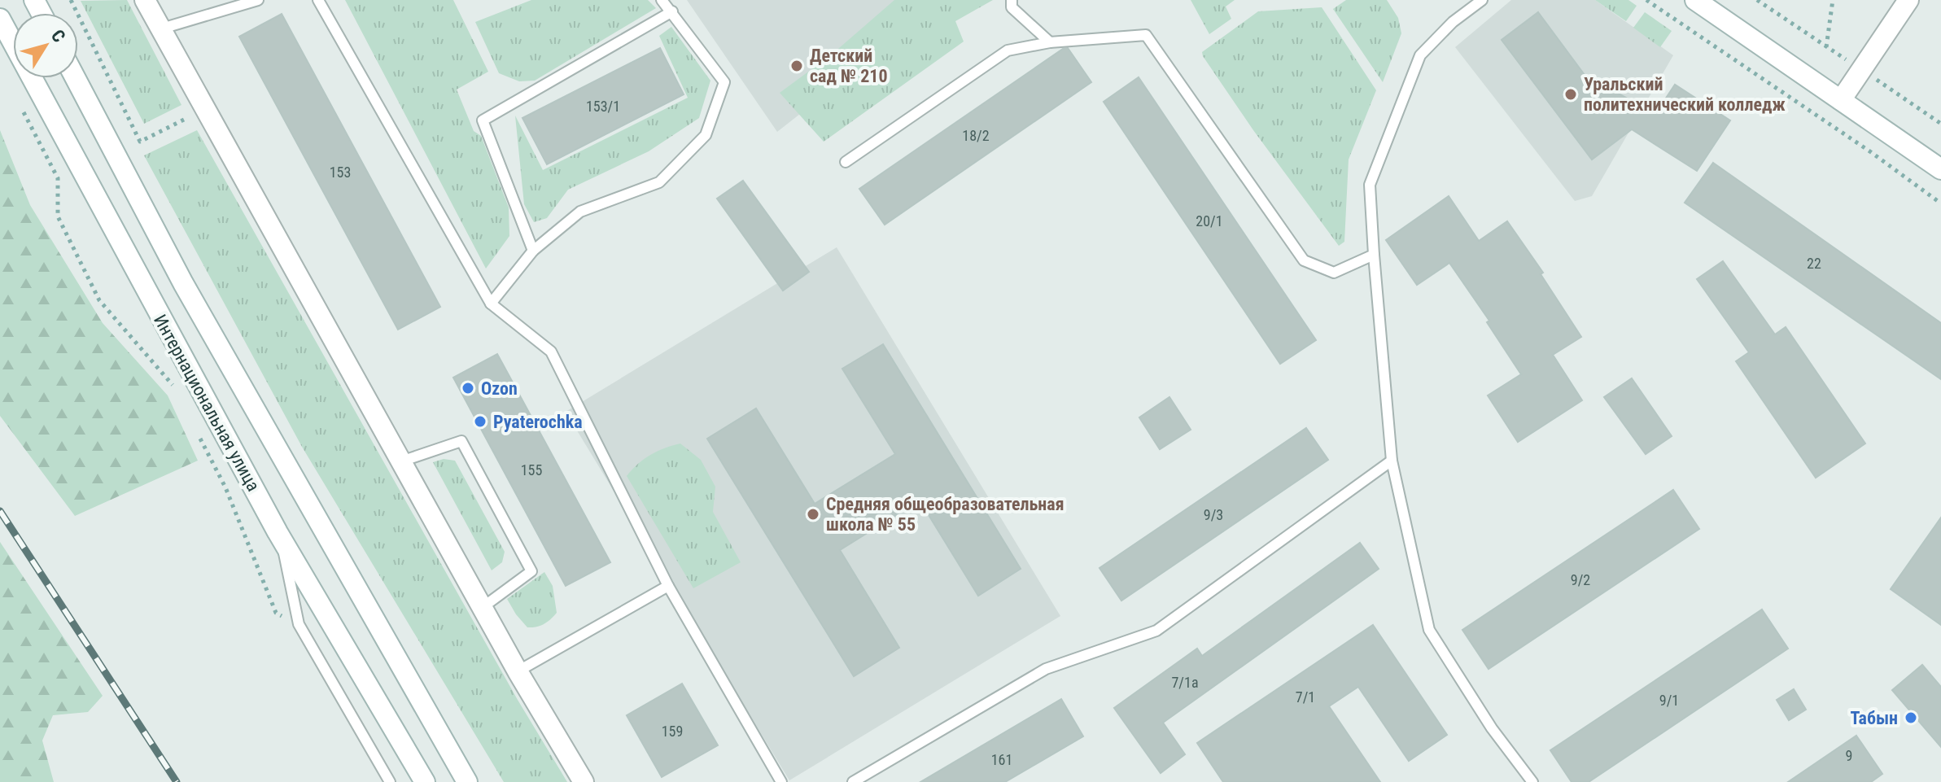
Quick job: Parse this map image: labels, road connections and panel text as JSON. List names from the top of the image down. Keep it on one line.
{"streets":{"main road":["Интернациональная улица"]},"places":["Детский сад № 210","Уральский политехнический колледж","Ozon","Pyaterochka","Средняя общеобразовательная школа № 55","Табын"],"house_numbers":["153/1","18/2","153","20/1","22","155","9/3","9/2","7/1а","7/1","9/1","159","9","161"],"north":"top right"}
